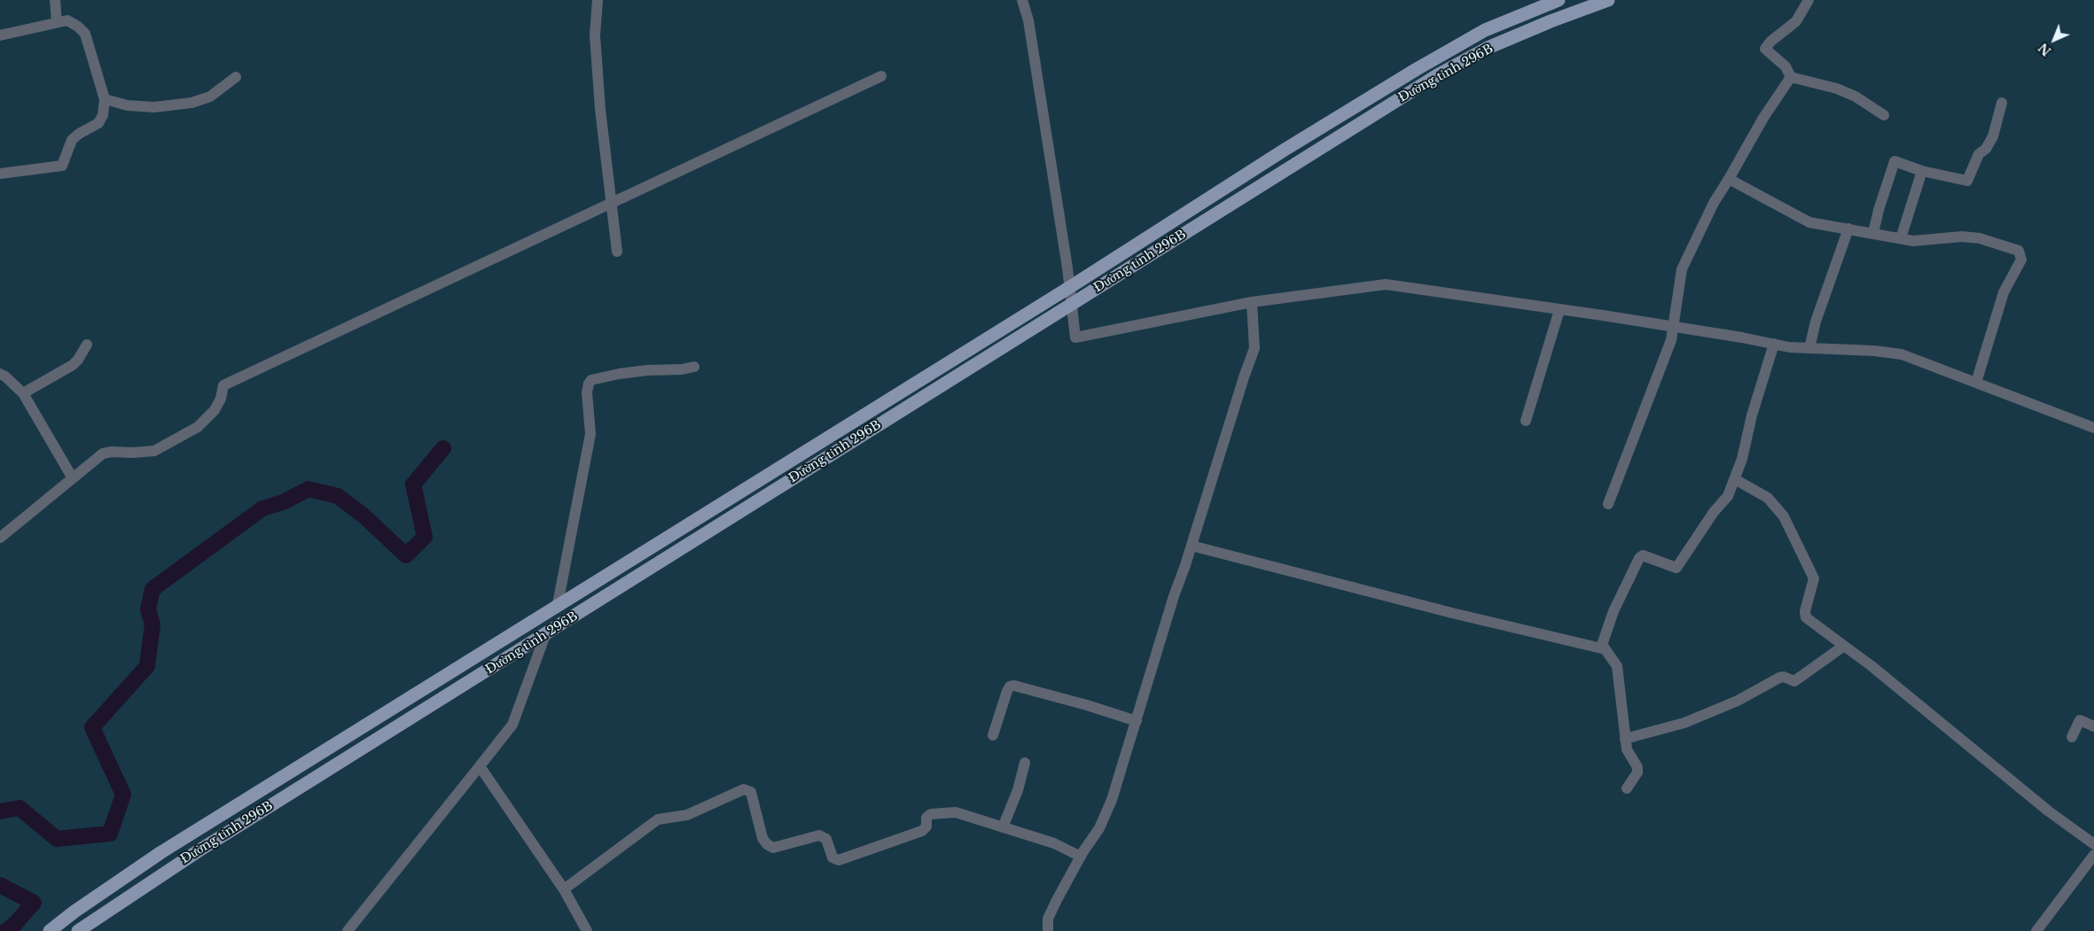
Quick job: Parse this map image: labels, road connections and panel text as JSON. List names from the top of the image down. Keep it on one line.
{"streets":{"main road":["Đường tỉnh 296B"]},"north":"bottom left"}
